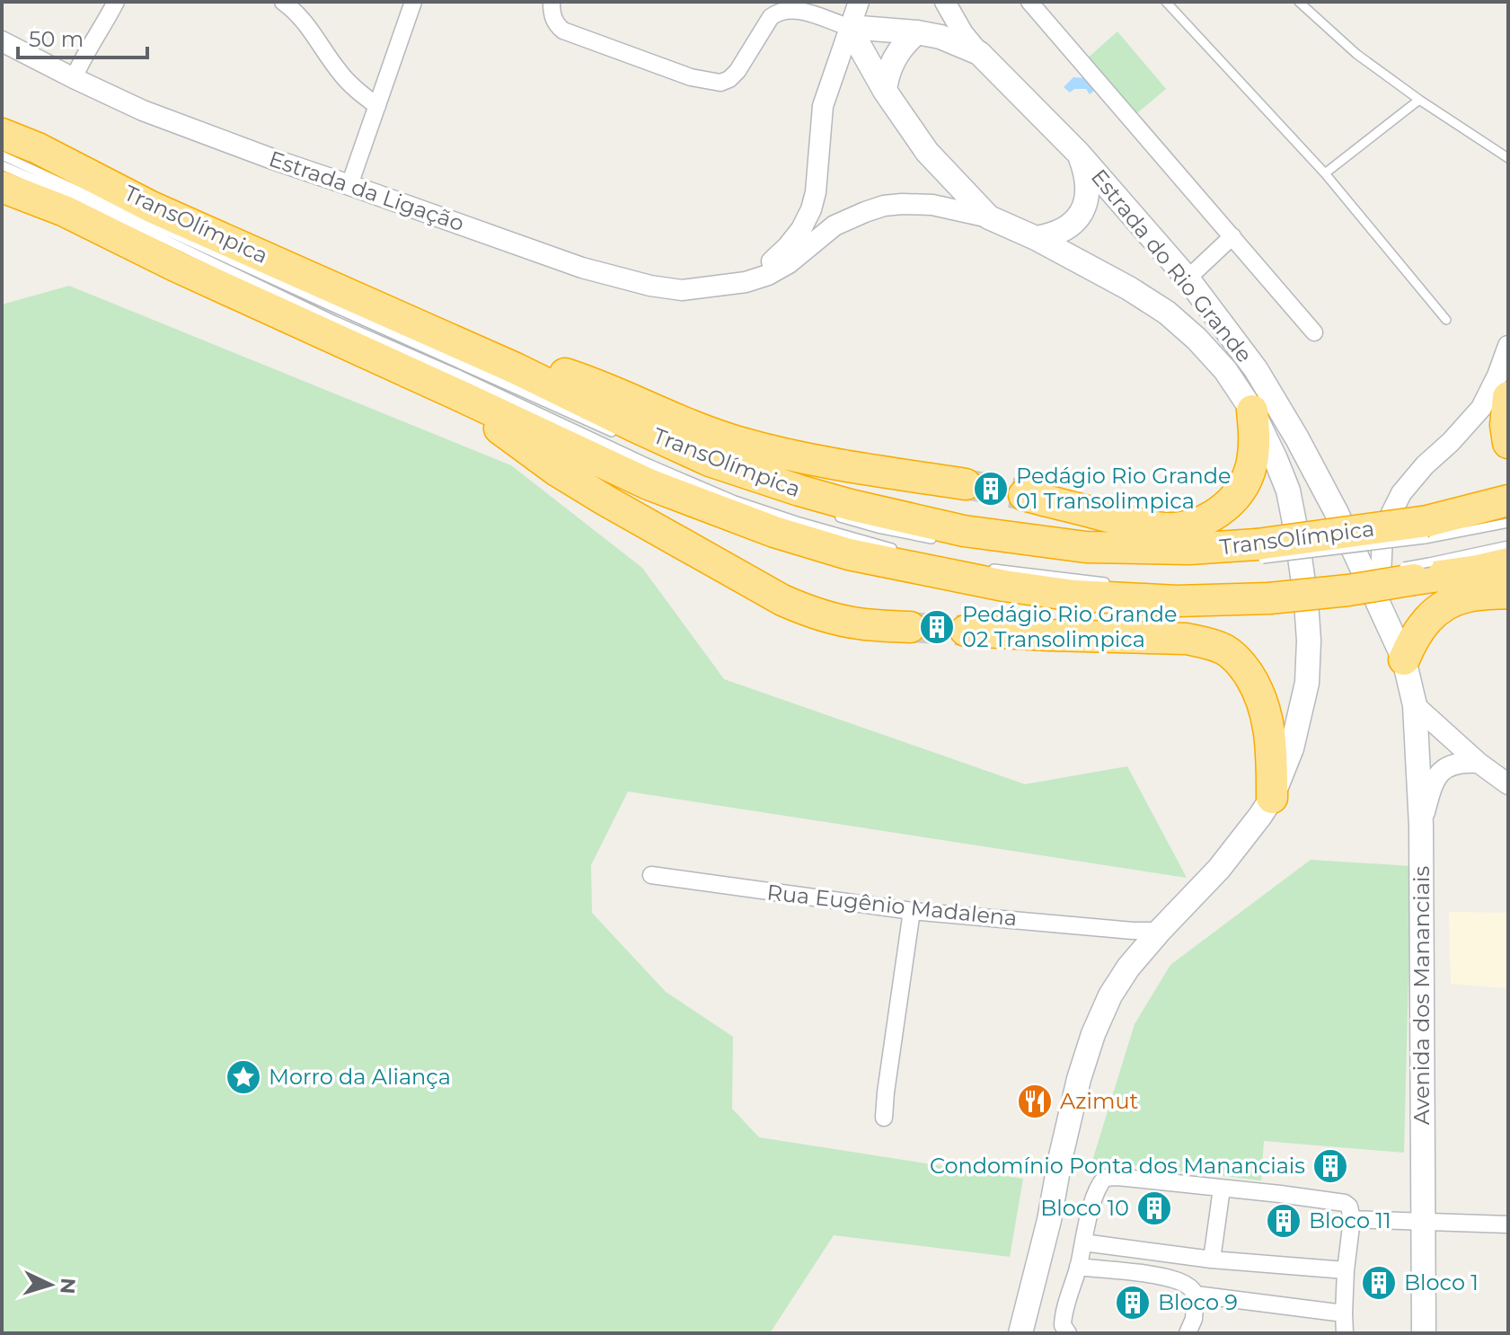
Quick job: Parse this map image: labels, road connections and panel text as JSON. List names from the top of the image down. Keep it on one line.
{"streets":{"highway":["TransOlímpica"],"main road":["Estrada do Rio Grande","Avenida dos Mananciais"],"street":["Estrada da Ligação","Rua Eugênio Madalena"]},"crossings":[["Estrada da Ligação","Estrada do Rio Grande"],["Estrada do Rio Grande","Rua Eugênio Madalena"],["Estrada do Rio Grande","Avenida dos Mananciais"]],"places":{"building":["Pedágio Rio Grande 01 Transolimpica","Pedágio Rio Grande 02 Transolimpica","Condomínio Ponta dos Mananciais","Bloco 10","Bloco 11","Bloco 1","Bloco 9"],"place":["Morro da Aliança"],"restaurant":["Azimut"]},"scale_bar":"50 m","north":"right"}
